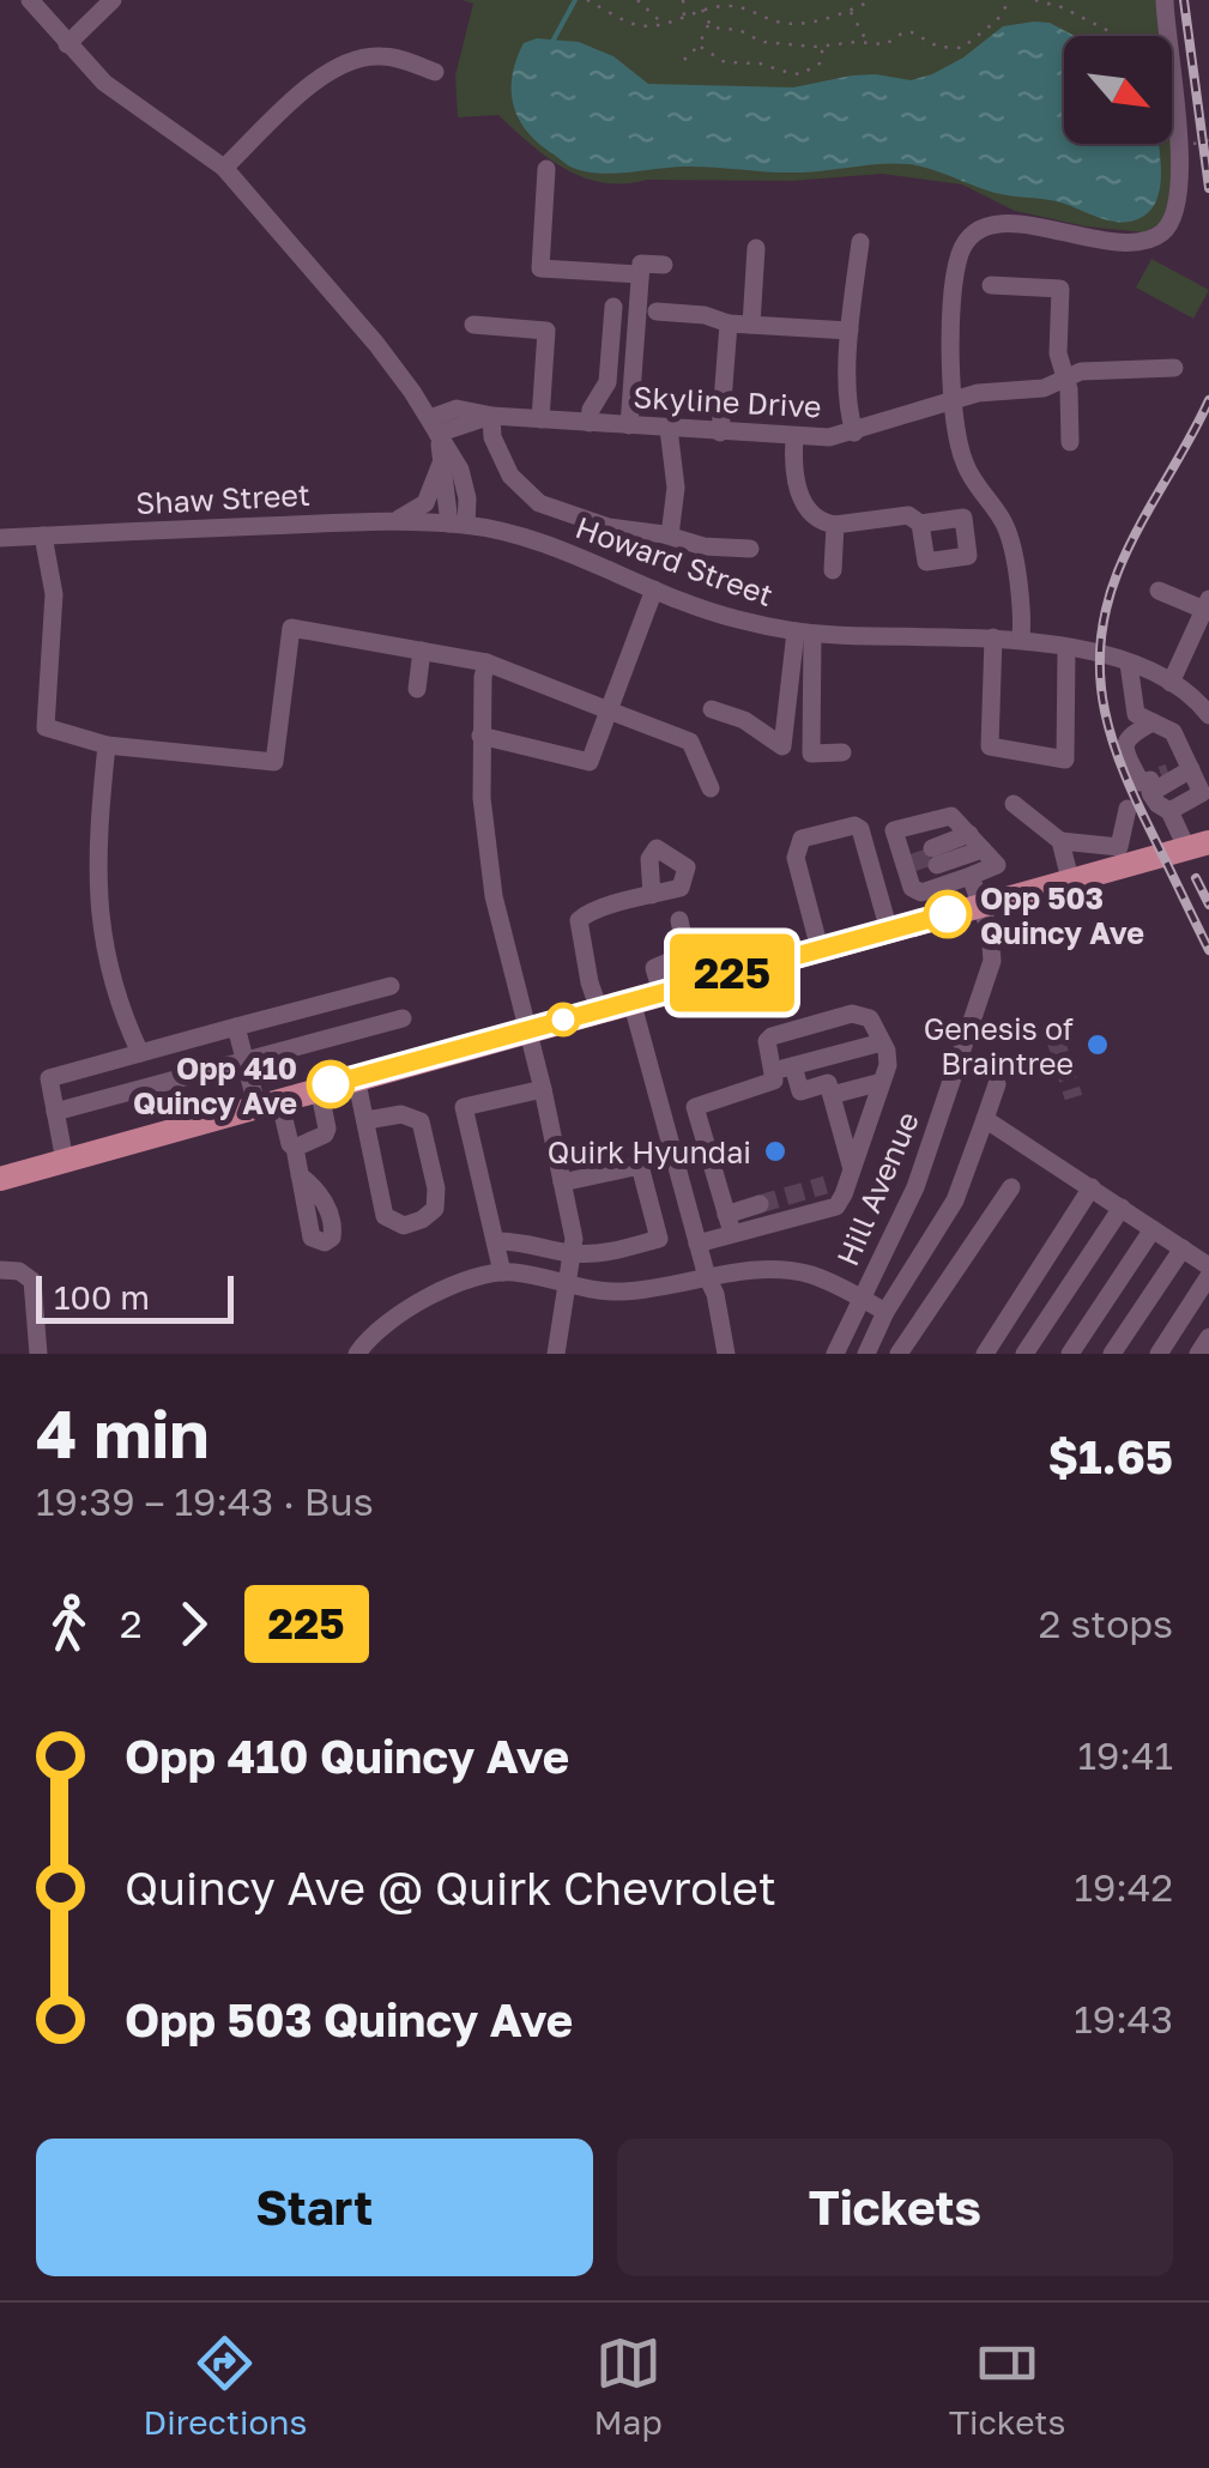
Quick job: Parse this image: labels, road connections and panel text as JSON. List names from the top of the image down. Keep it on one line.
{"streets":{"street":["Skyline Drive","Shaw Street","Howard Street","Hill Avenue"]},"crossings":[["Shaw Street","Howard Street"]],"places":["Opp 503 Quincy Ave","Genesis of Braintree","Opp 410 Quincy Ave","Quirk Hyundai"],"lines":["bus line 225"],"scale_bar":"100 m","north":"bottom right","page":{"on_map":"225","scale":"100 m","heading":["4 min","19:39 – 19:43 · Bus","$1.65"],"legs":["2","225","2 stops"],"list":[{"name":"Opp 410 Quincy Ave","value":"19:41"},{"name":"Quincy Ave @ Quirk Chevrolet","value":"19:42"},{"name":"Opp 503 Quincy Ave","value":"19:43"}],"buttons":["Start","Tickets"],"tabs":["Directions","Map","Tickets"]}}
